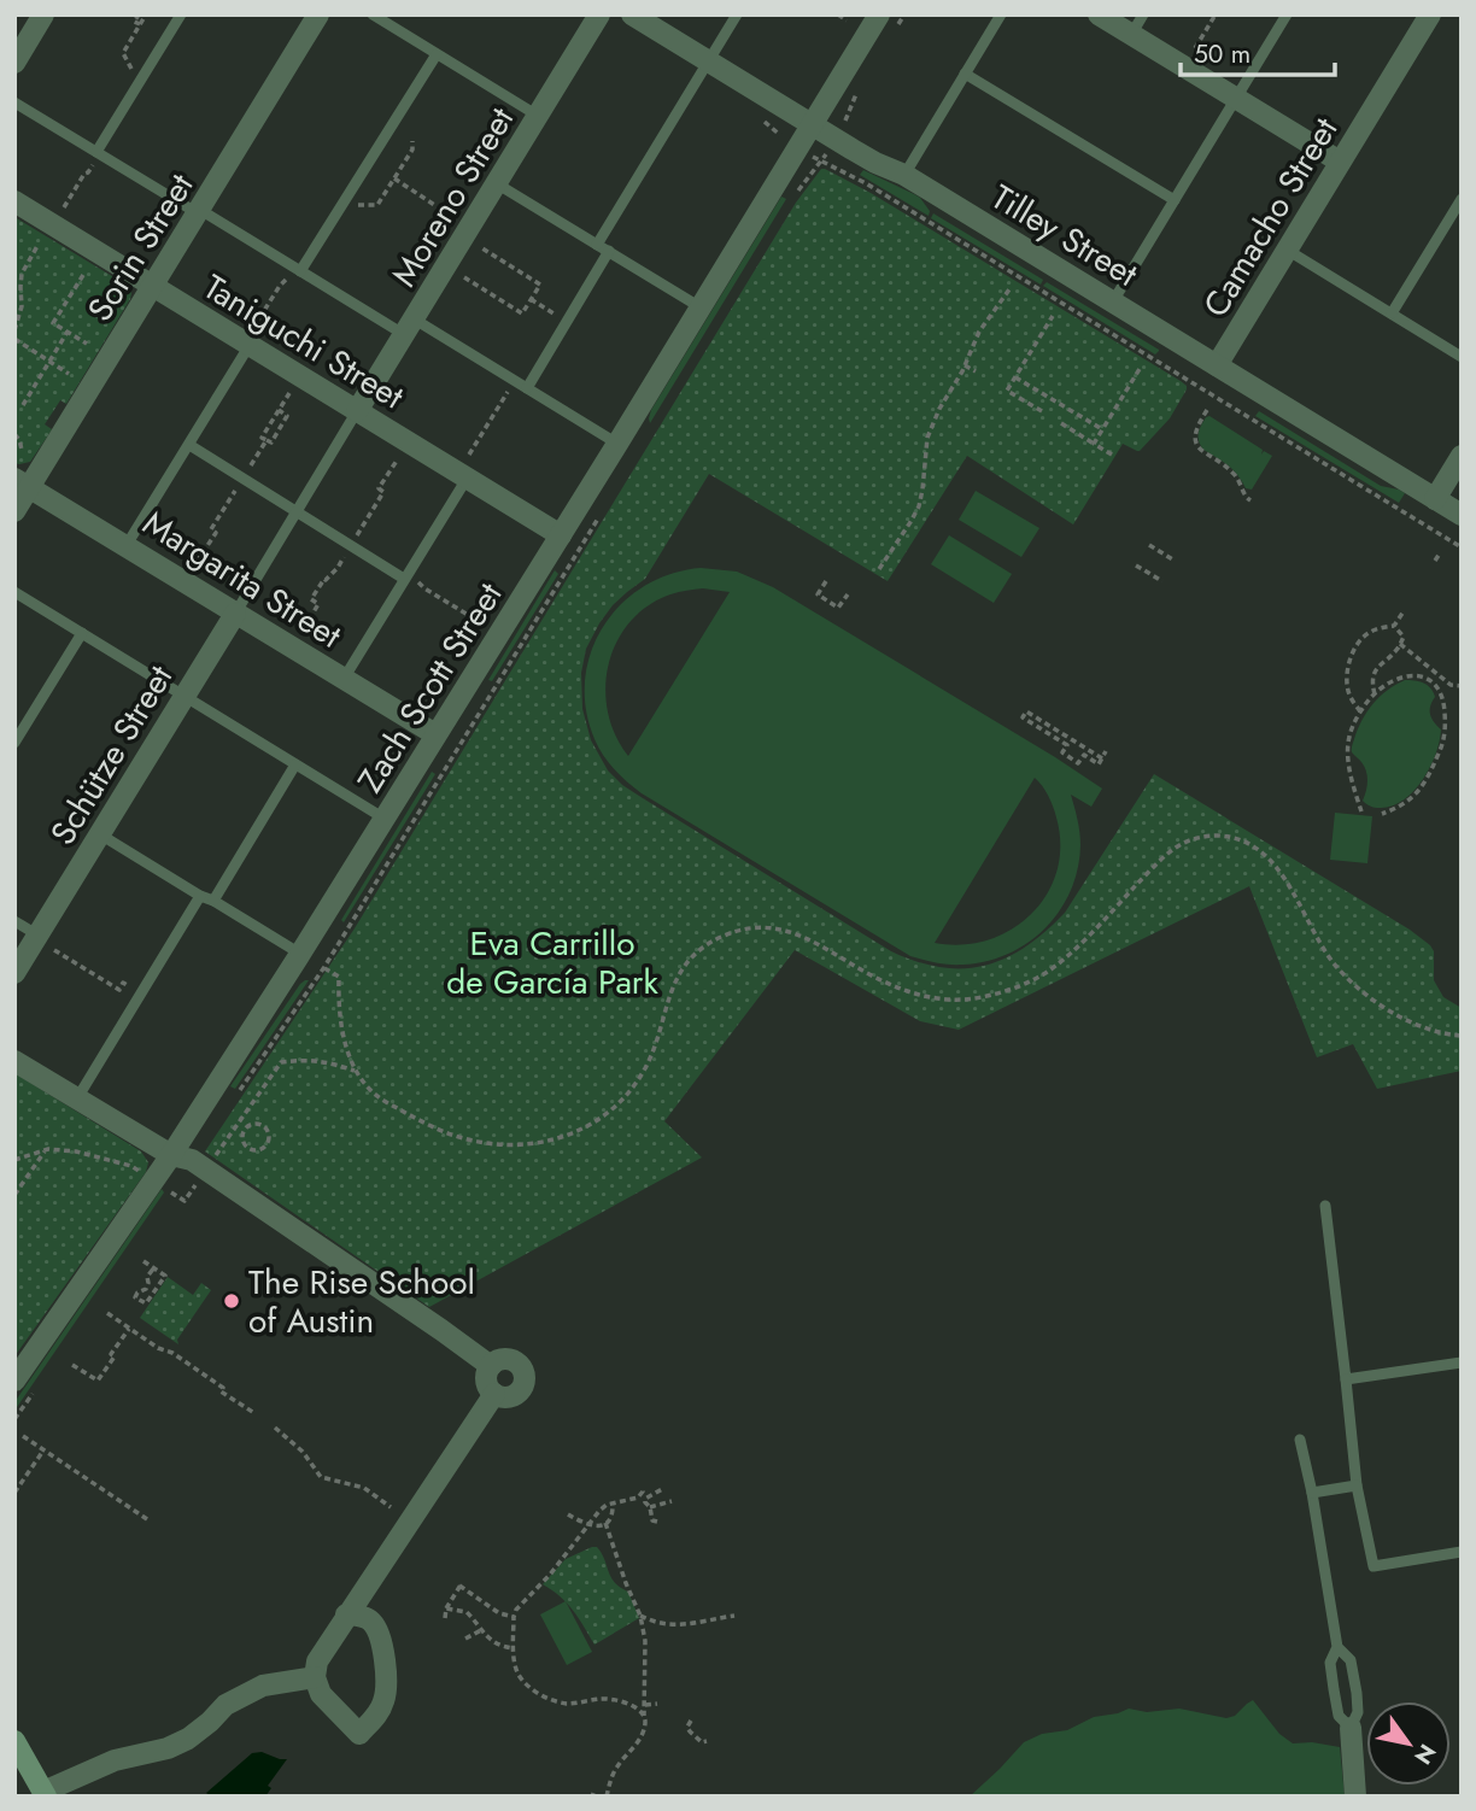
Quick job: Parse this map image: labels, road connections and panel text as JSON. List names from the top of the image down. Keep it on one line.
{"streets":{"street":["Moreno Street","Camacho Street","Tilley Street","Sorin Street","Taniguchi Street","Margarita Street","Zach Scott Street","Schütze Street"]},"crossings":[["Moreno Street","Taniguchi Street"],["Camacho Street","Tilley Street"],["Tilley Street","Zach Scott Street"],["Sorin Street","Taniguchi Street"],["Sorin Street","Margarita Street"],["Taniguchi Street","Zach Scott Street"],["Margarita Street","Zach Scott Street"],["Margarita Street","Schütze Street"]],"parks":["Eva Carrillo de García Park"],"places":["The Rise School of Austin"],"scale_bar":"50 m","north":"bottom right"}
